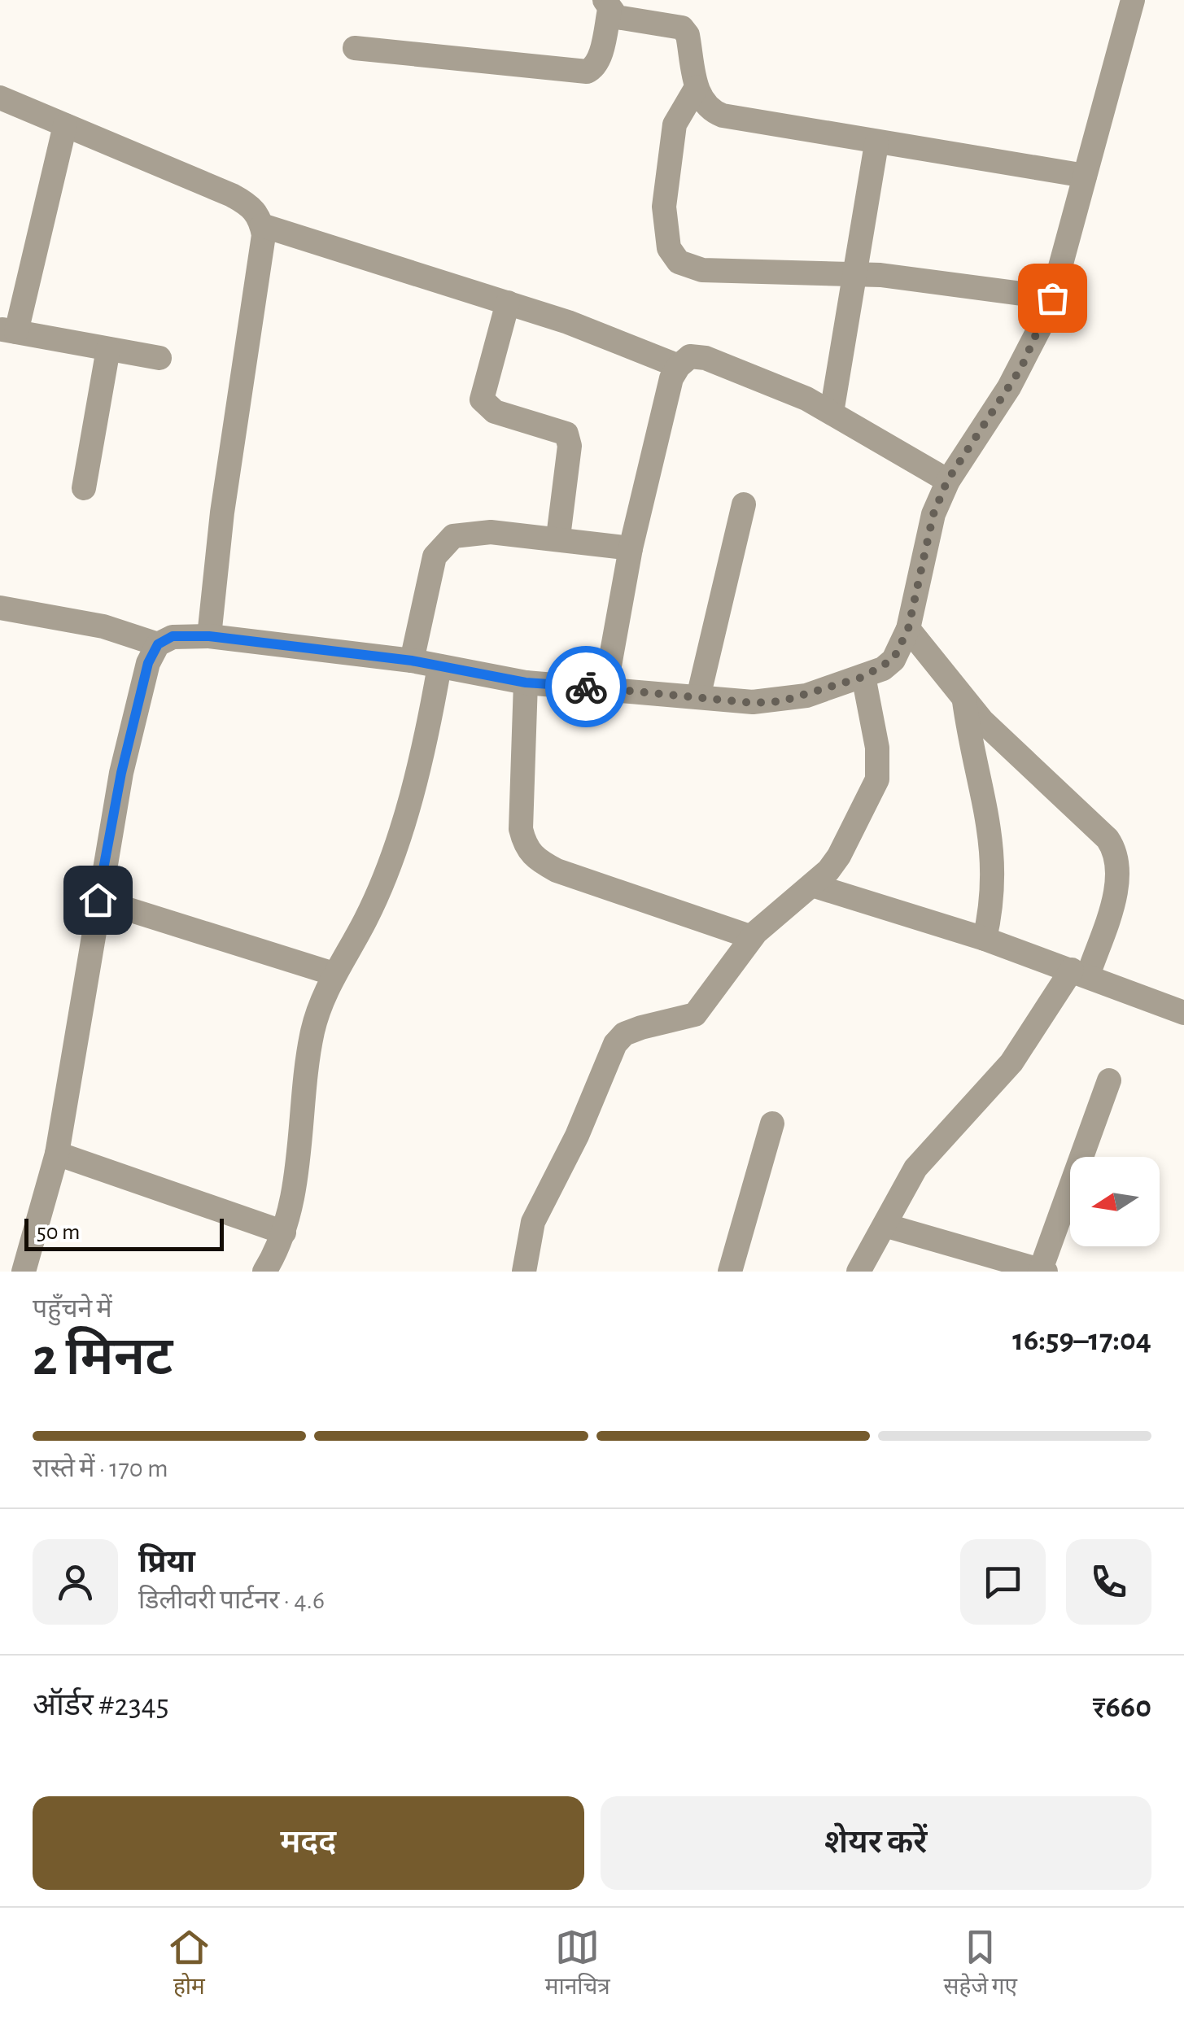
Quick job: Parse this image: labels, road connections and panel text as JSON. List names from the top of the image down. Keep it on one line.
{"scale_bar":"50 m","north":"left","page":{"scale":"50 m","heading":["2 मिनट","पहुँचने में","16:59–17:04"],"panel":["प्रिया","डिलीवरी पार्टनर · 4.6","ऑर्डर #2345","₹660"],"bar":"रास्ते में · 170 m","buttons":["मदद","शेयर करें"],"tabs":["होम","मानचित्र","सहेजे गए"]}}
